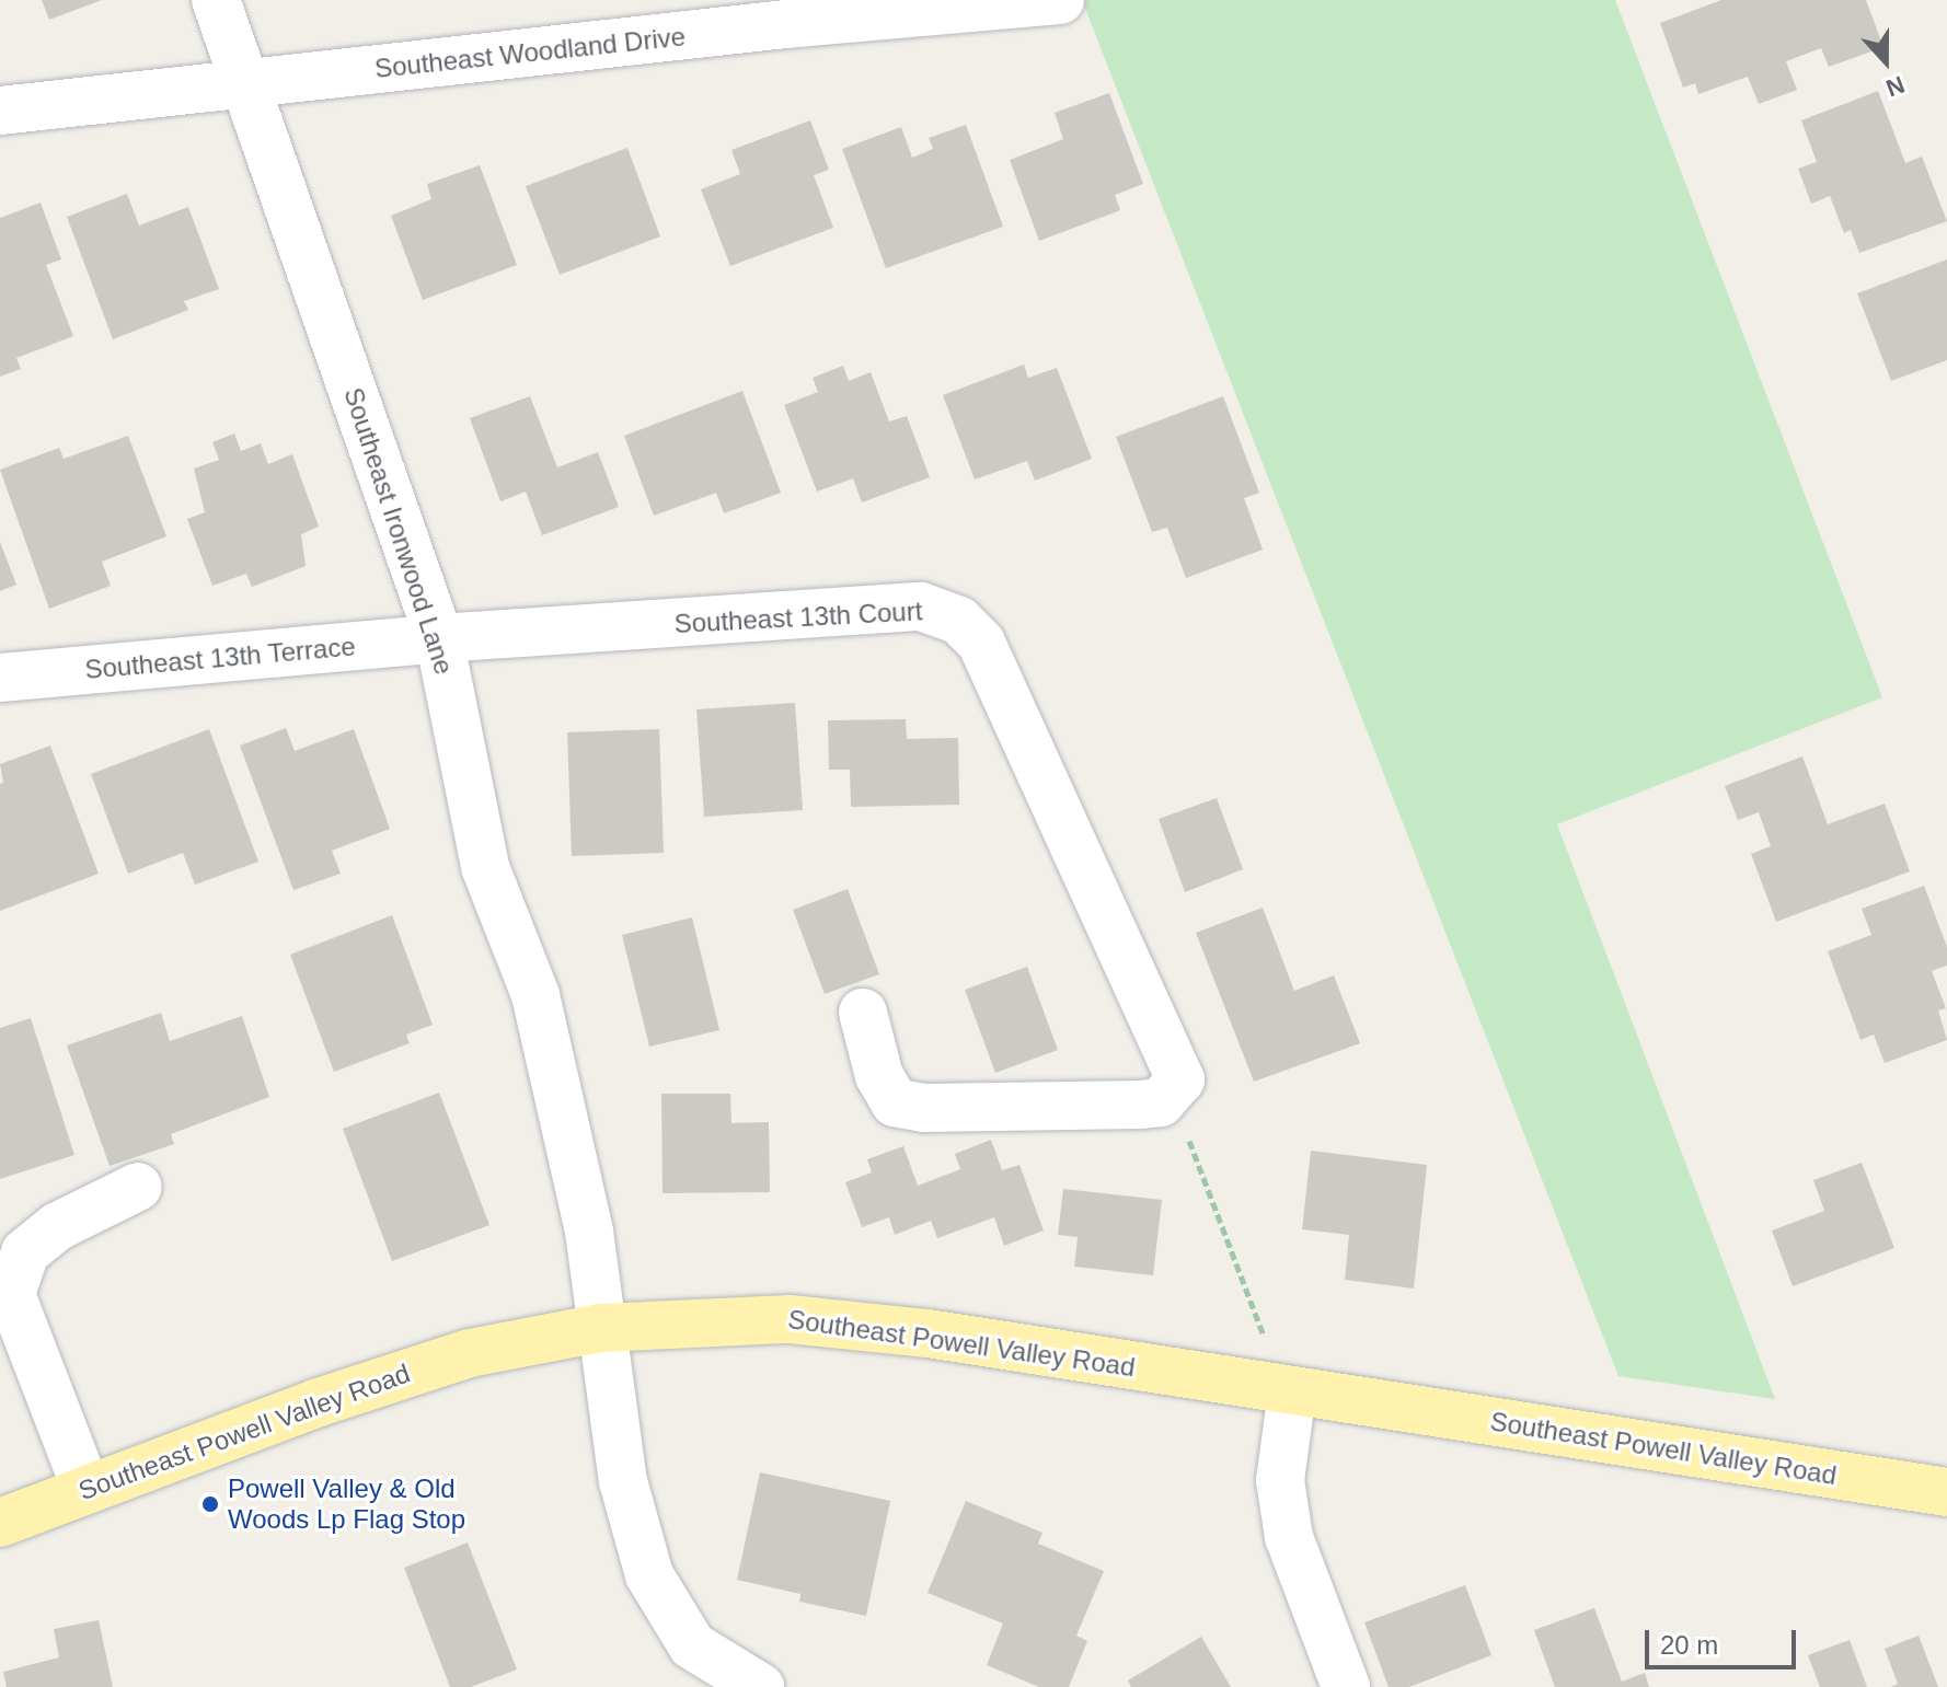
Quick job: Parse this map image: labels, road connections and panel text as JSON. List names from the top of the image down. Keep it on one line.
{"streets":{"main road":["Southeast Powell Valley Road"],"street":["Southeast Woodland Drive","Southeast Ironwood Lane","Southeast 13th Court","Southeast 13th Terrace"]},"crossings":[["Southeast Woodland Drive","Southeast Ironwood Lane"],["Southeast Ironwood Lane","Southeast 13th Court"],["Southeast Ironwood Lane","Southeast 13th Terrace"],["Southeast Ironwood Lane","Southeast Powell Valley Road"],["Southeast 13th Court","Southeast 13th Terrace"]],"places":["Powell Valley & Old Woods Lp Flag Stop"],"scale_bar":"20 m","north":"bottom"}
